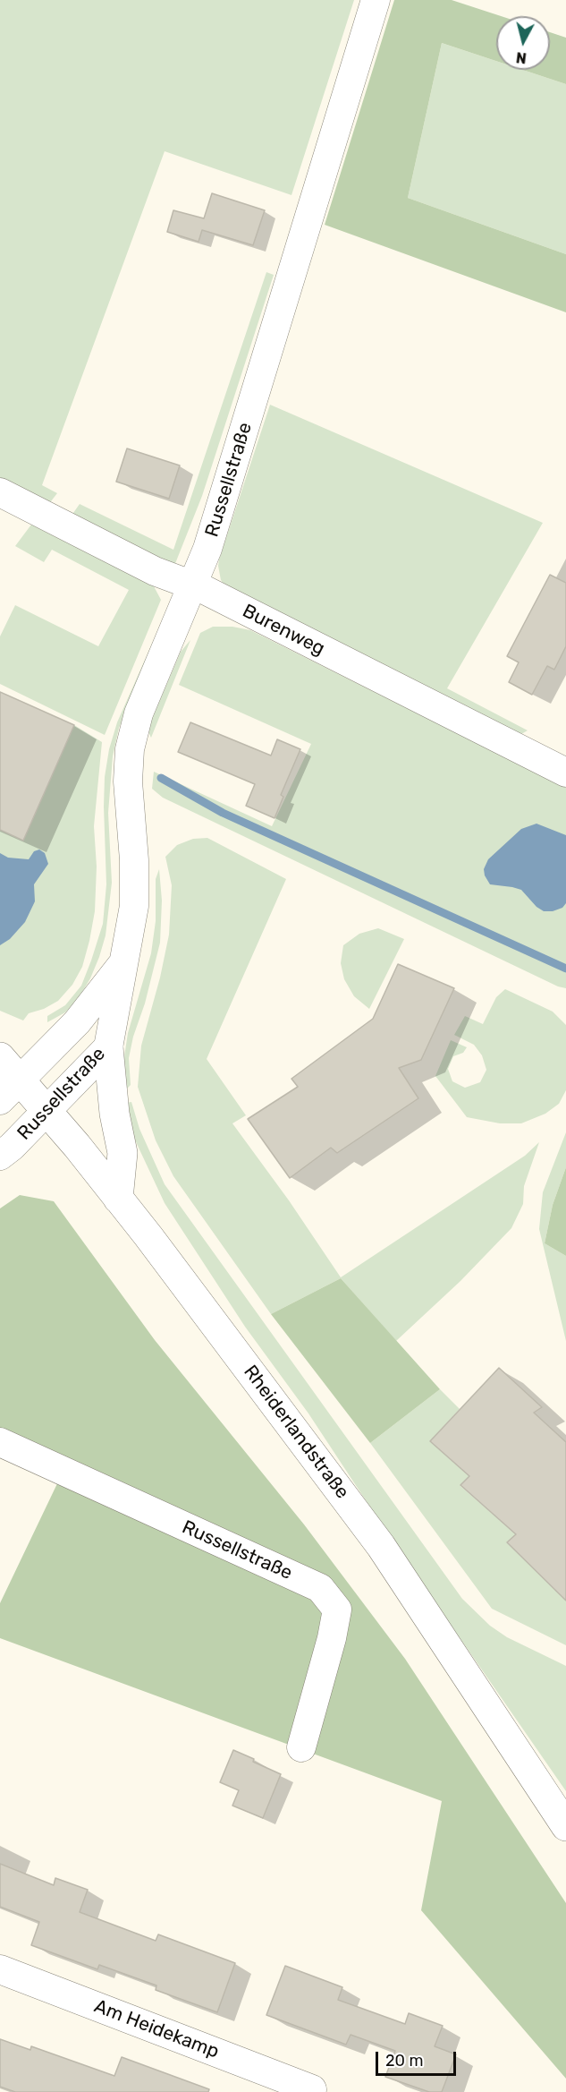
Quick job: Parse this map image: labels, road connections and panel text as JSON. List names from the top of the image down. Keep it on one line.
{"streets":{"main road":["Rheiderlandstraße"],"street":["Russellstraße","Burenweg","Am Heidekamp"]},"crossings":[["Russellstraße","Burenweg"],["Russellstraße","Rheiderlandstraße"]],"scale_bar":"20 m","north":"bottom"}
